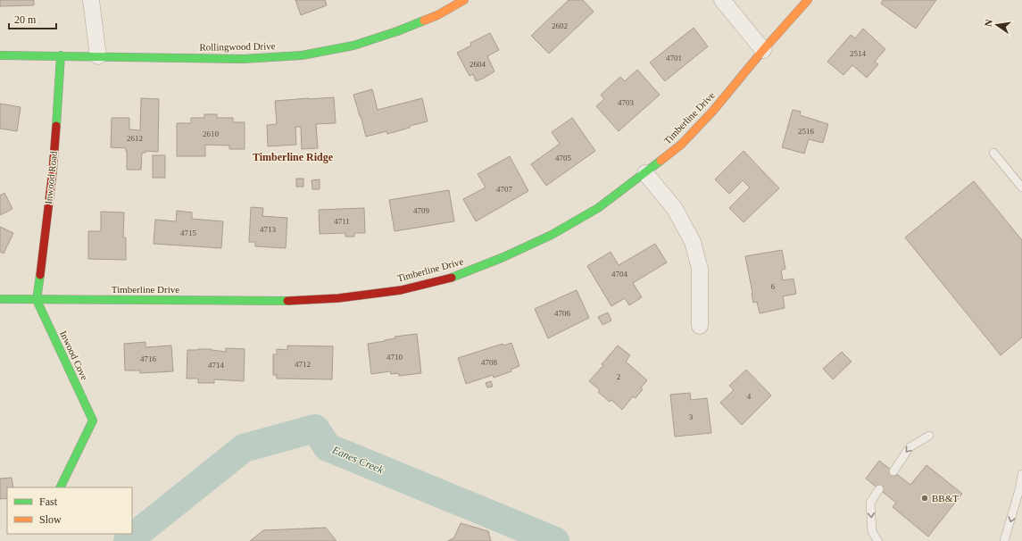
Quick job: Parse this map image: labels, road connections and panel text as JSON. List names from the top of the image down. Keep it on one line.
{"streets":{"street":["Rollingwood Drive","Timberline Drive","Inwood Road","Inwood Cove"]},"crossings":[["Rollingwood Drive","Inwood Road"],["Timberline Drive","Inwood Road"],["Timberline Drive","Inwood Cove"],["Inwood Road","Inwood Cove"]],"districts":["Timberline Ridge"],"water":["Eanes Creek"],"places":["BB&T"],"house_numbers":["2602","2514","4701","2604","4703","2516","2610","2612","4705","4707","4709","4711","4713","4715","4704","6","4706","4710","4716","4708","4712","4714","2","4","3"],"legend":["Fast","Slow"],"scale_bar":"20 m","north":"left"}
